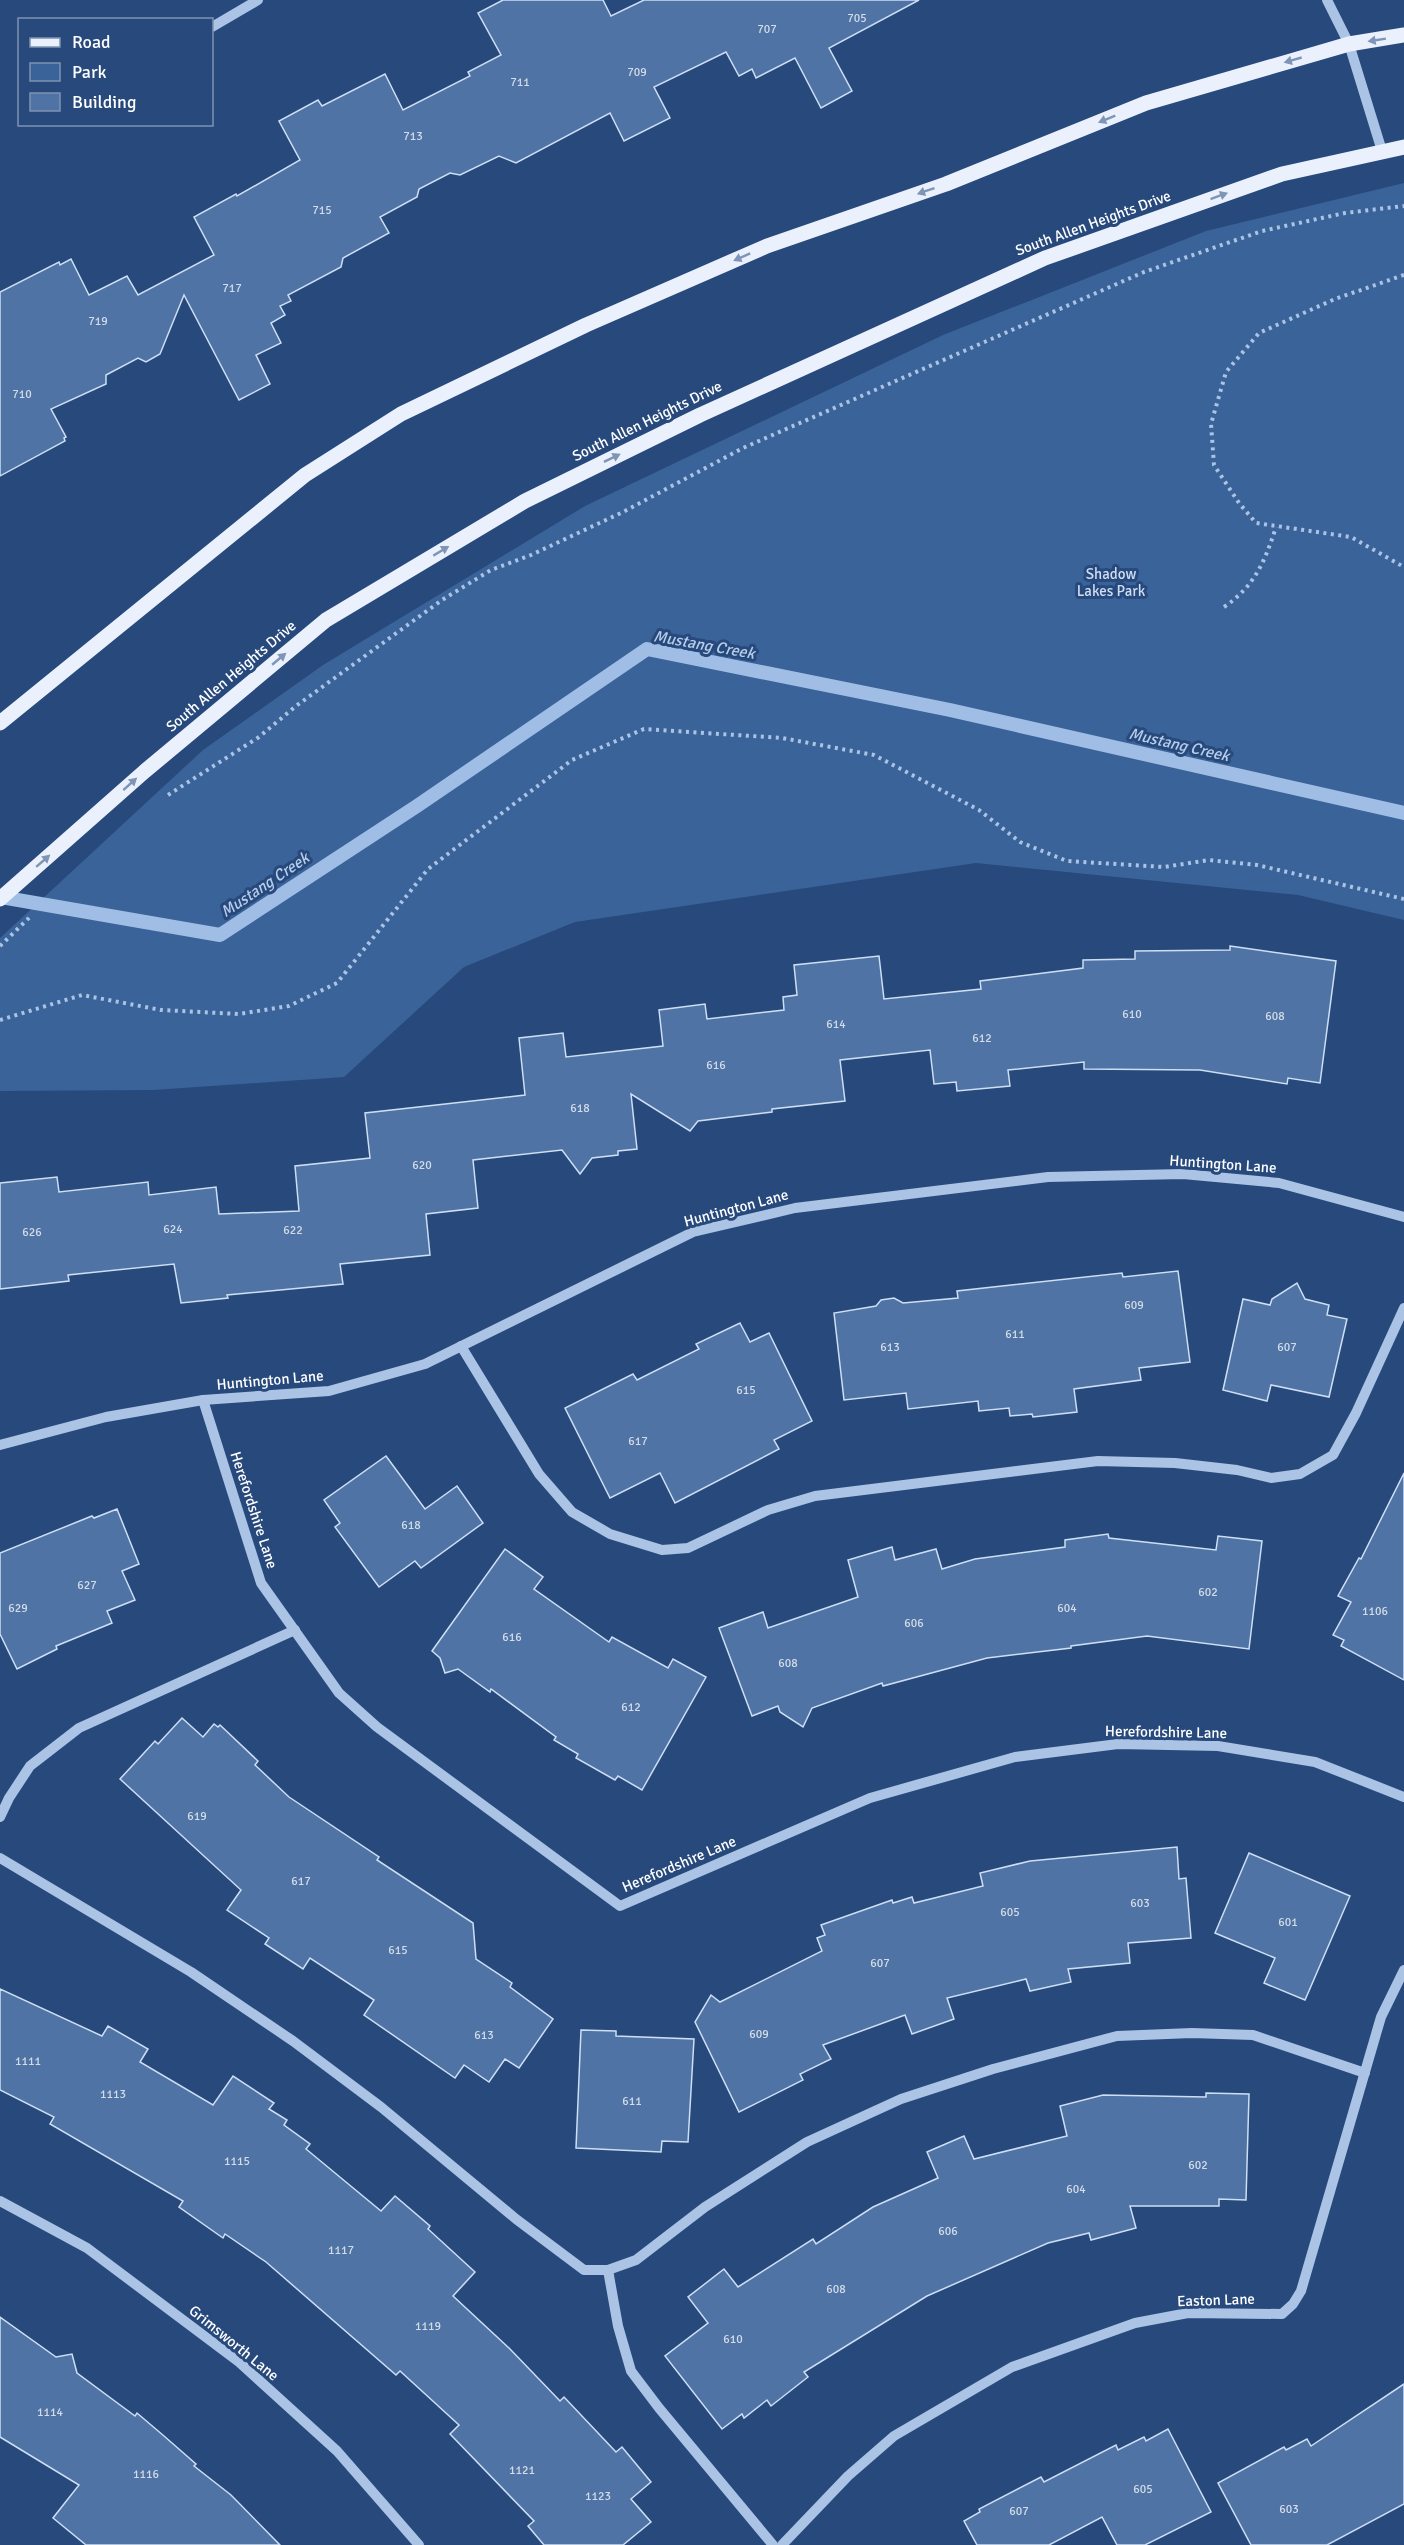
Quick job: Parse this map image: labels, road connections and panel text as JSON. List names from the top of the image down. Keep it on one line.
{"streets":{"main road":["South Allen Heights Drive"],"street":["Huntington Lane","Herefordshire Lane","Easton Lane","Grimsworth Lane"]},"crossings":[["Huntington Lane","Herefordshire Lane"]],"water":["Mustang Creek"],"parks":["Shadow Lakes Park"],"house_numbers":["705","707","709","711","713","715","717","719","710","610","608","614","612","616","618","620","624","622","626","609","611","613","607","615","617","618","627","602","629","604","1106","606","616","608","612","619","617","603","605","601","615","607","609","613","1111","1113","611","1115","602","604","606","1117","608","1119","610","1114","1121","1116","605","1123","603","607"],"legend":["Road","Park","Building"]}
